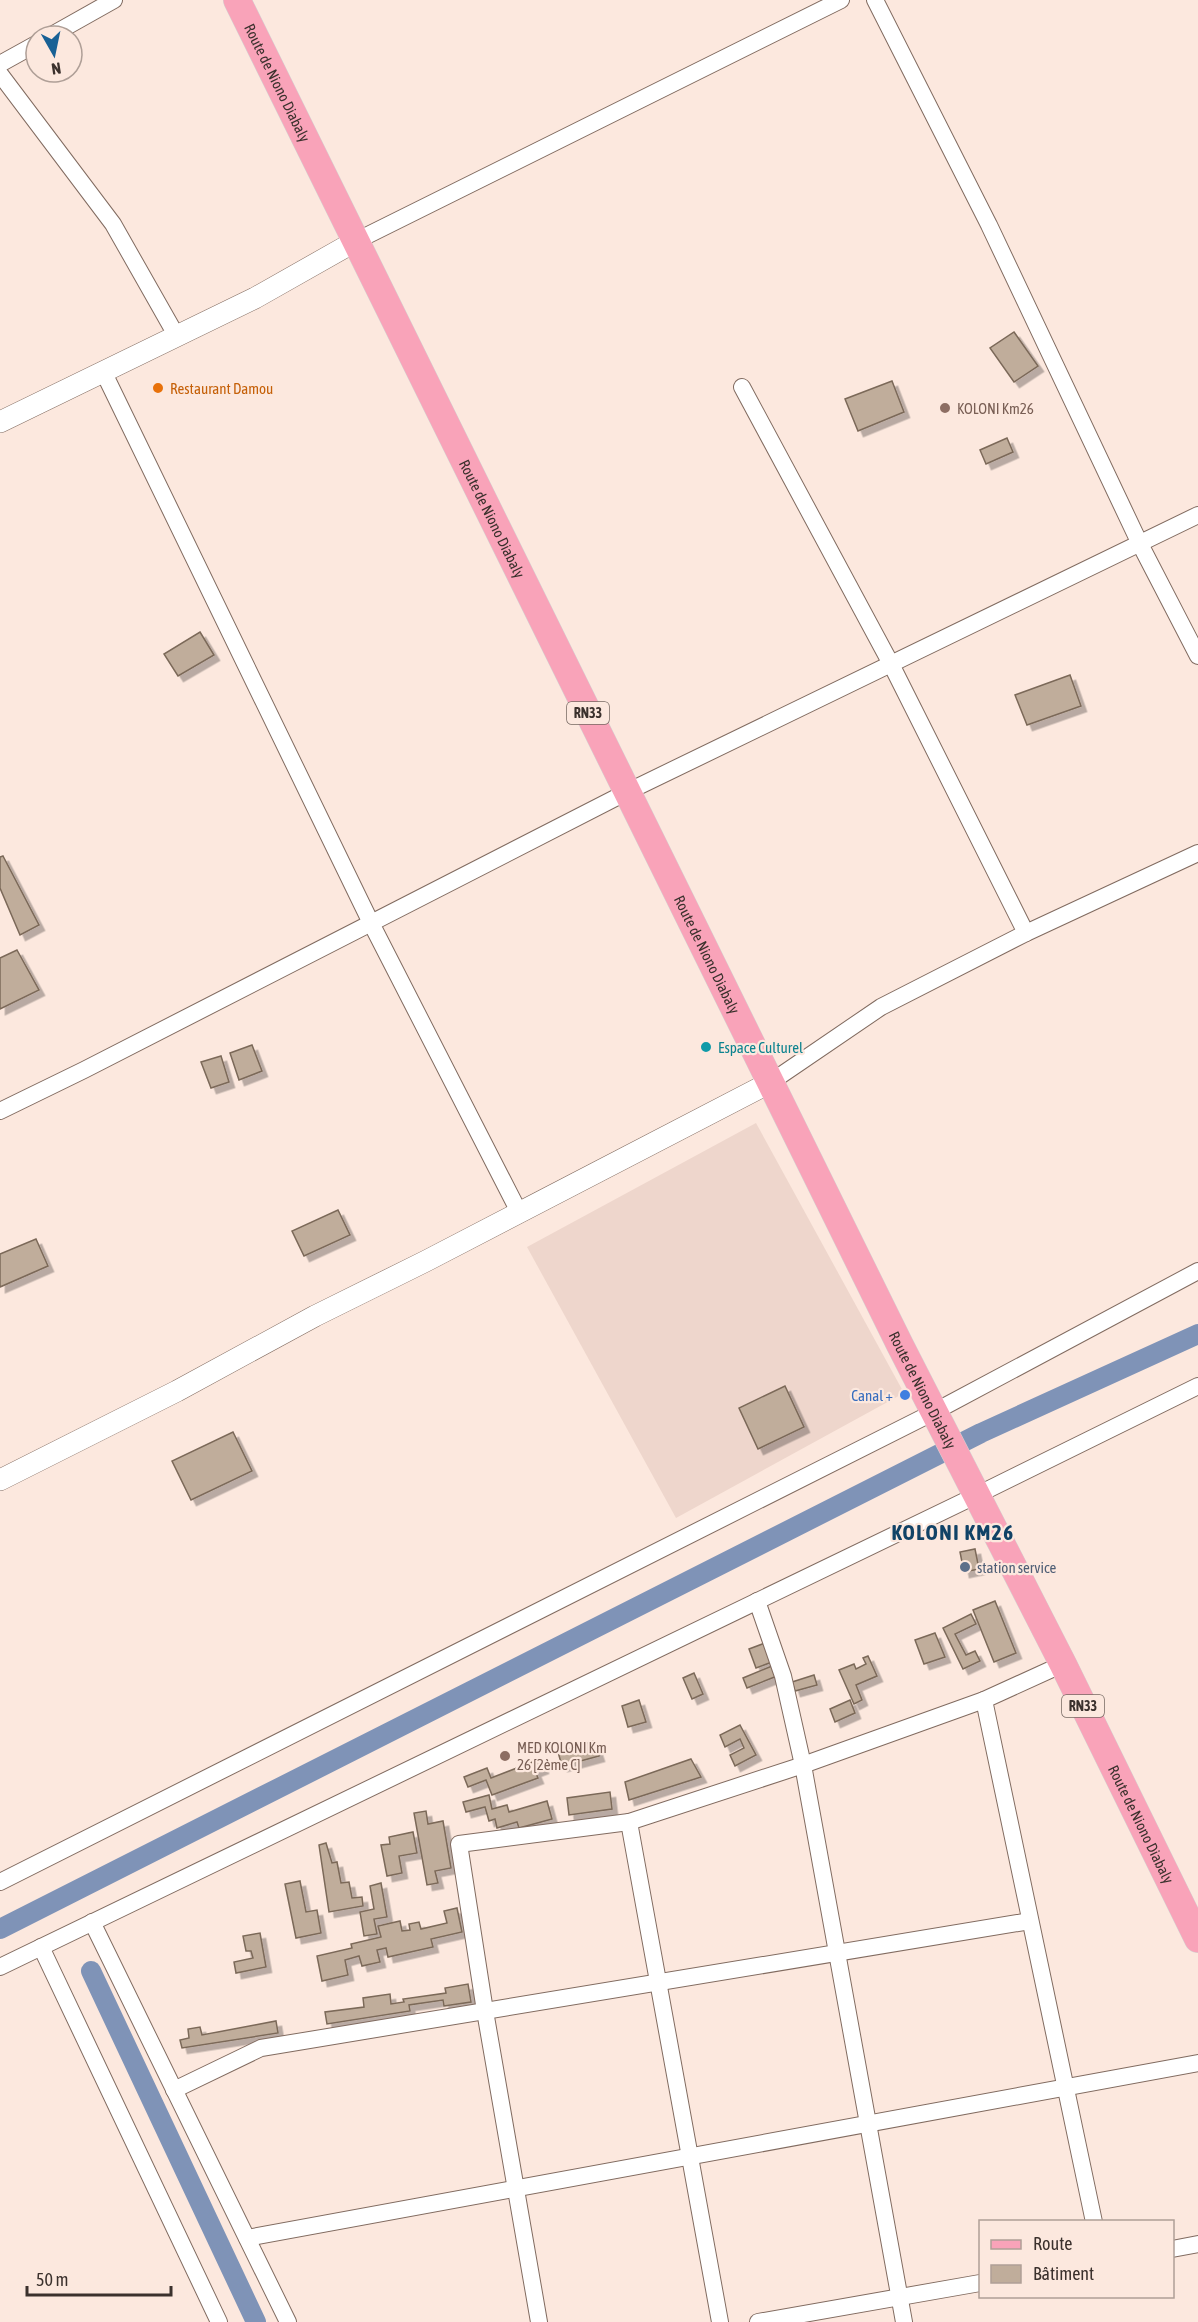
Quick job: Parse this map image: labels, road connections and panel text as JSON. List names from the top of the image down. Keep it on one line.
{"streets":{"main road":["Route de Niono Diabaly","RN33"]},"districts":["KOLONI KM26"],"places":["Restaurant Damou","KOLONI Km26","Espace Culturel","Canal +","station service","MED KOLONI Km 26 [2ème C]"],"legend":["Route","Bâtiment"],"scale_bar":"50 m","north":"bottom"}
